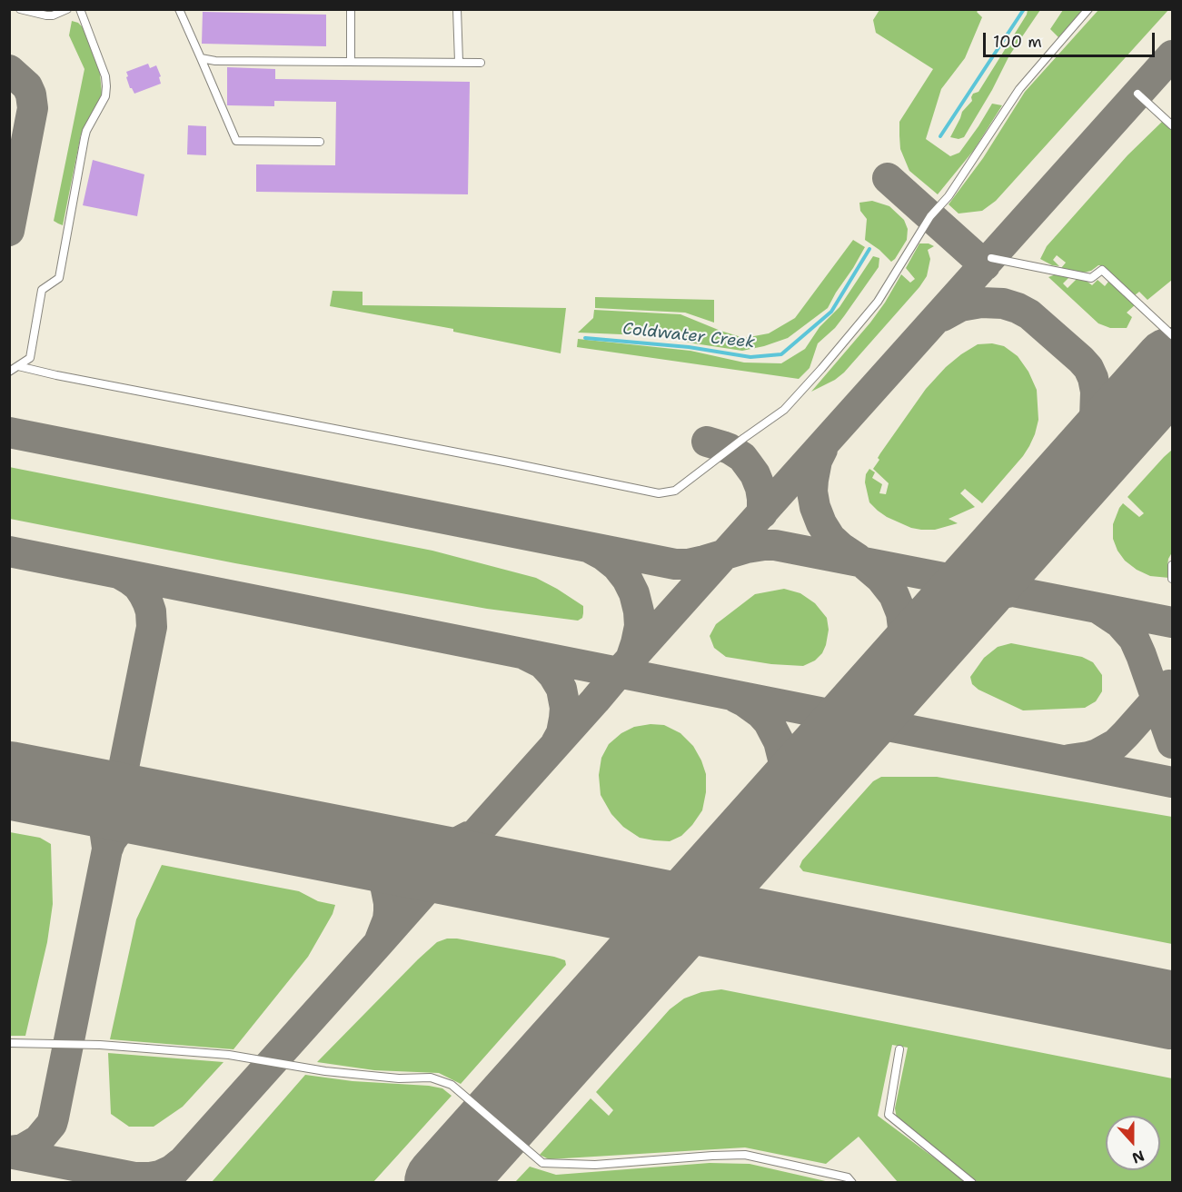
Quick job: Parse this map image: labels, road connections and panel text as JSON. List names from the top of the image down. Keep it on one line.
{"water":["Coldwater Creek"],"scale_bar":"100 m","north":"bottom"}
